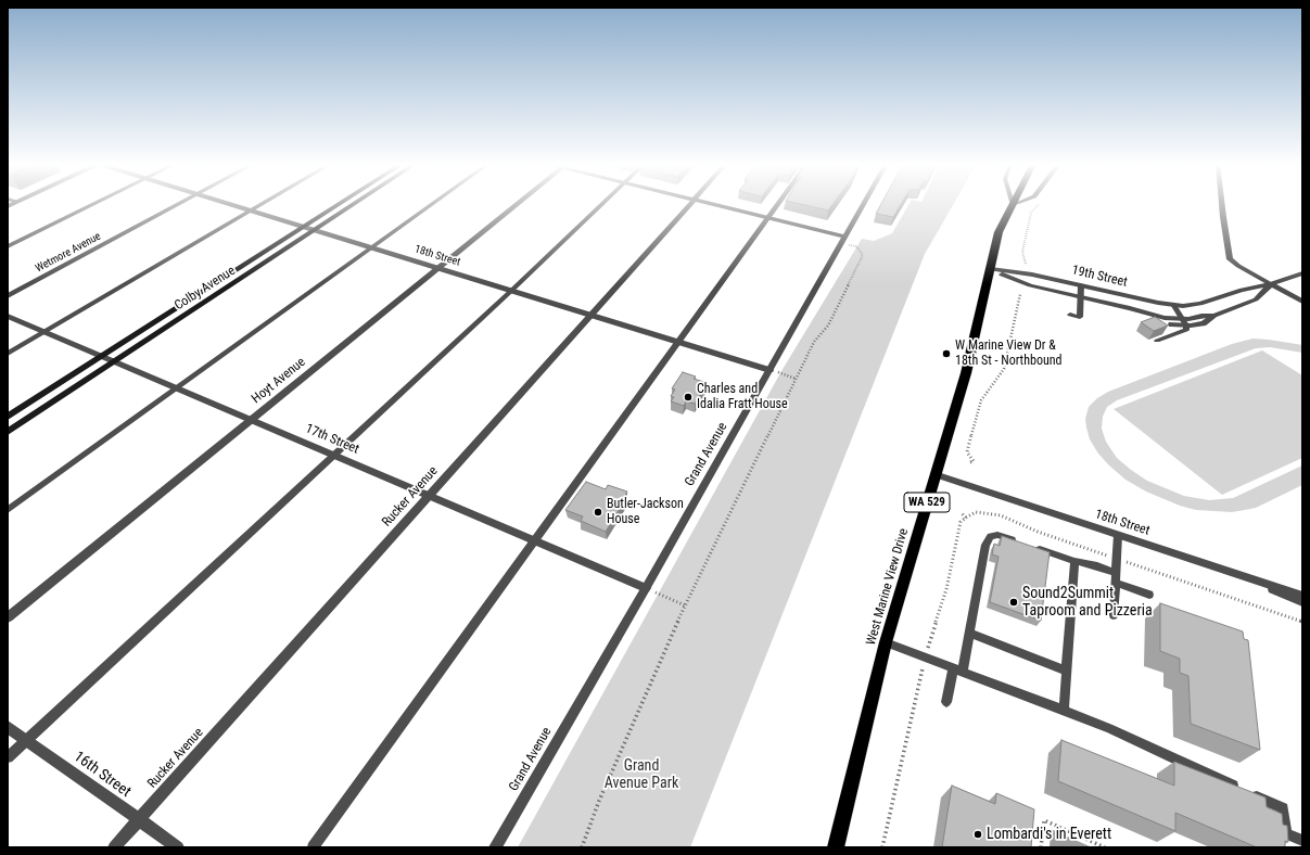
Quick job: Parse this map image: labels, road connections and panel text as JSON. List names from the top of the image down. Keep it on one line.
{"streets":{"main road":["Colby Avenue","WA 529","West Marine View Drive"],"street":["Wetmore Avenue","18th Street","19th Street","Hoyt Avenue","17th Street","Grand Avenue","Rucker Avenue","16th Street"]},"crossings":[["18th Street","Colby Avenue"],["18th Street","Hoyt Avenue"],["18th Street","Grand Avenue"],["18th Street","Rucker Avenue"],["18th Street","West Marine View Drive"],["19th Street","West Marine View Drive"],["Colby Avenue","17th Street"],["Hoyt Avenue","17th Street"],["17th Street","Grand Avenue"],["17th Street","Rucker Avenue"],["Rucker Avenue","16th Street"]],"parks":["Grand Avenue Park"],"places":["W Marine View Dr & 18th St - Northbound","Charles and Idalia Fratt House","Butler-Jackson House","Sound2Summit Taproom and Pizzeria","Lombardi's in Everett"]}
